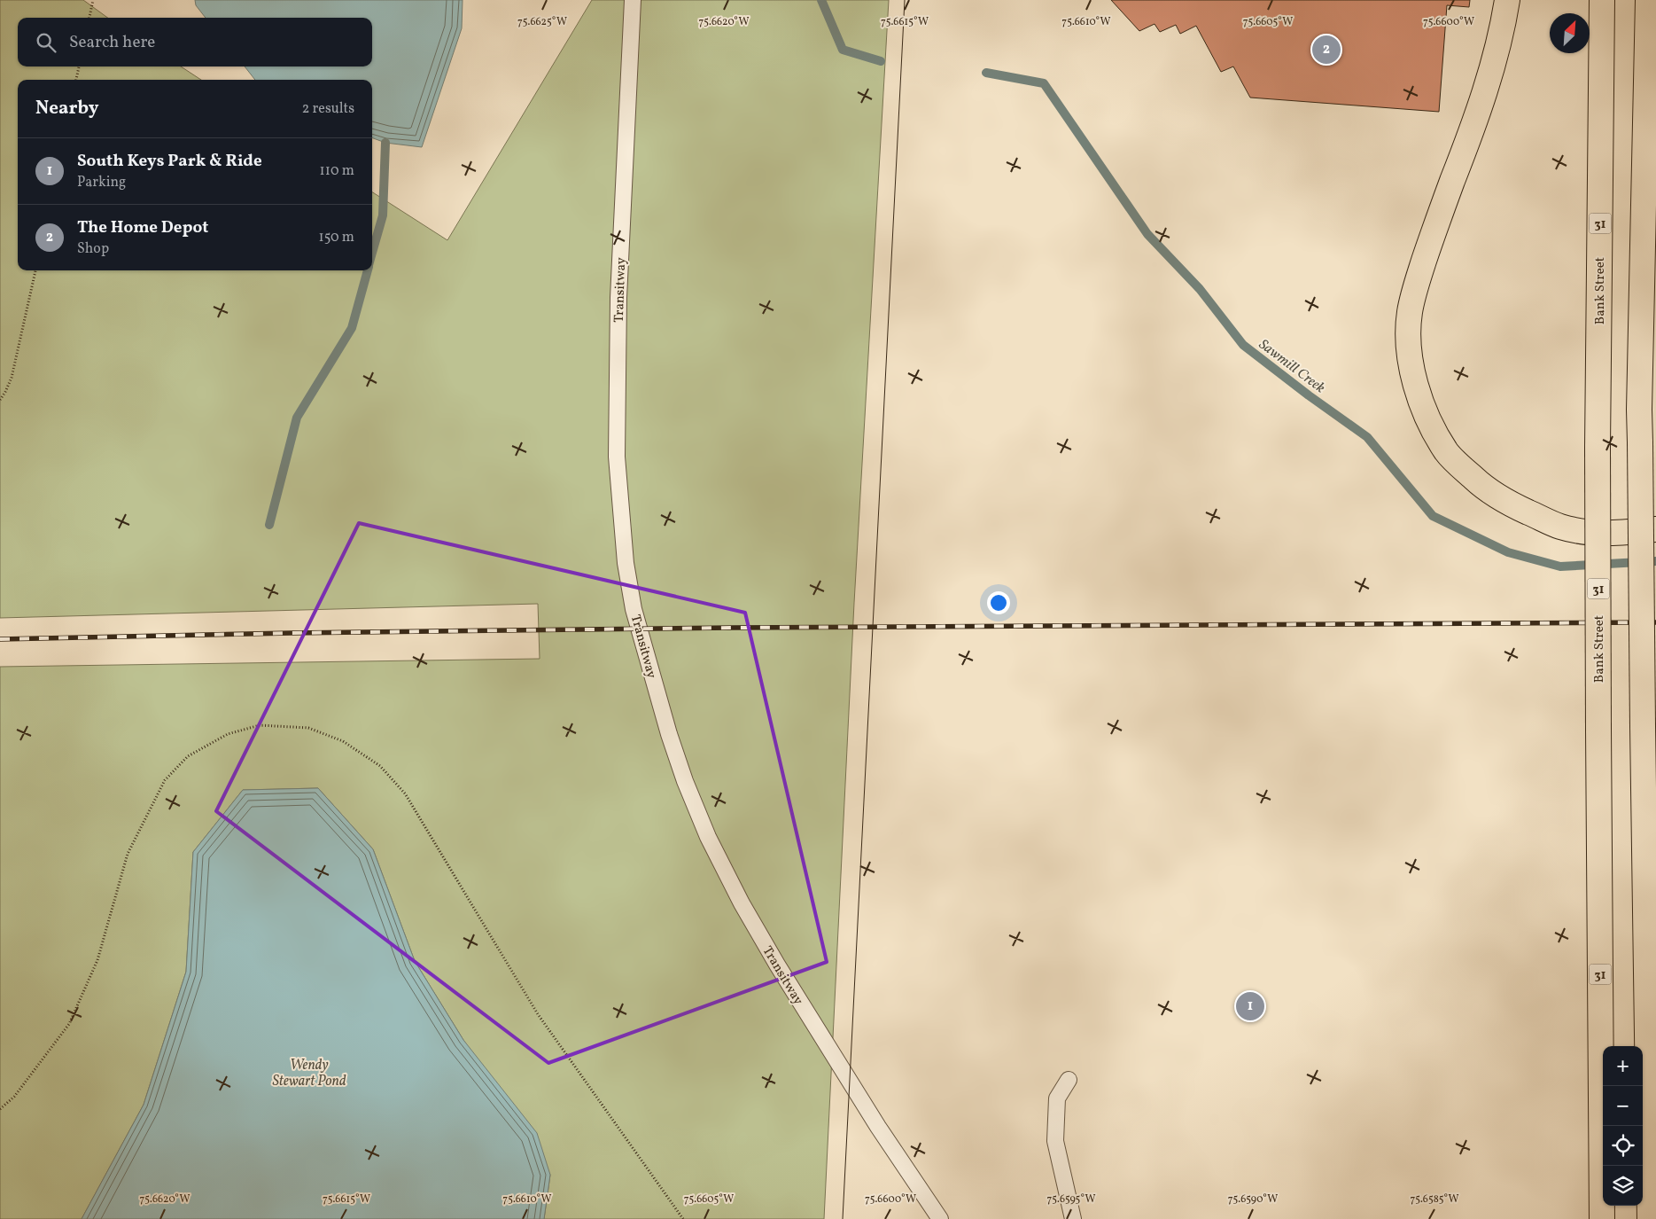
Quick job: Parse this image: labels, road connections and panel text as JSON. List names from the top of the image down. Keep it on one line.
{"streets":{"main road":["31","Bank Street"],"lane":["Transitway"]},"water":["Sawmill Creek","Wendy Stewart Pond"],"north":"top right","page":{"search":"Search here","pins":["2","1"],"heading":["Nearby","2 results"],"list":[{"mark":"1","name":"South Keys Park & Ride","note":"Parking","value":"110 m"},{"mark":"2","name":"The Home Depot","note":"Shop","value":"150 m"}],"map_buttons":["+","−"]},"coordinates":["75.6625°W","75.6620°W","75.6615°W","75.6610°W","75.6605°W","75.6600°W","75.6595°W","75.6590°W","75.6585°W"]}
